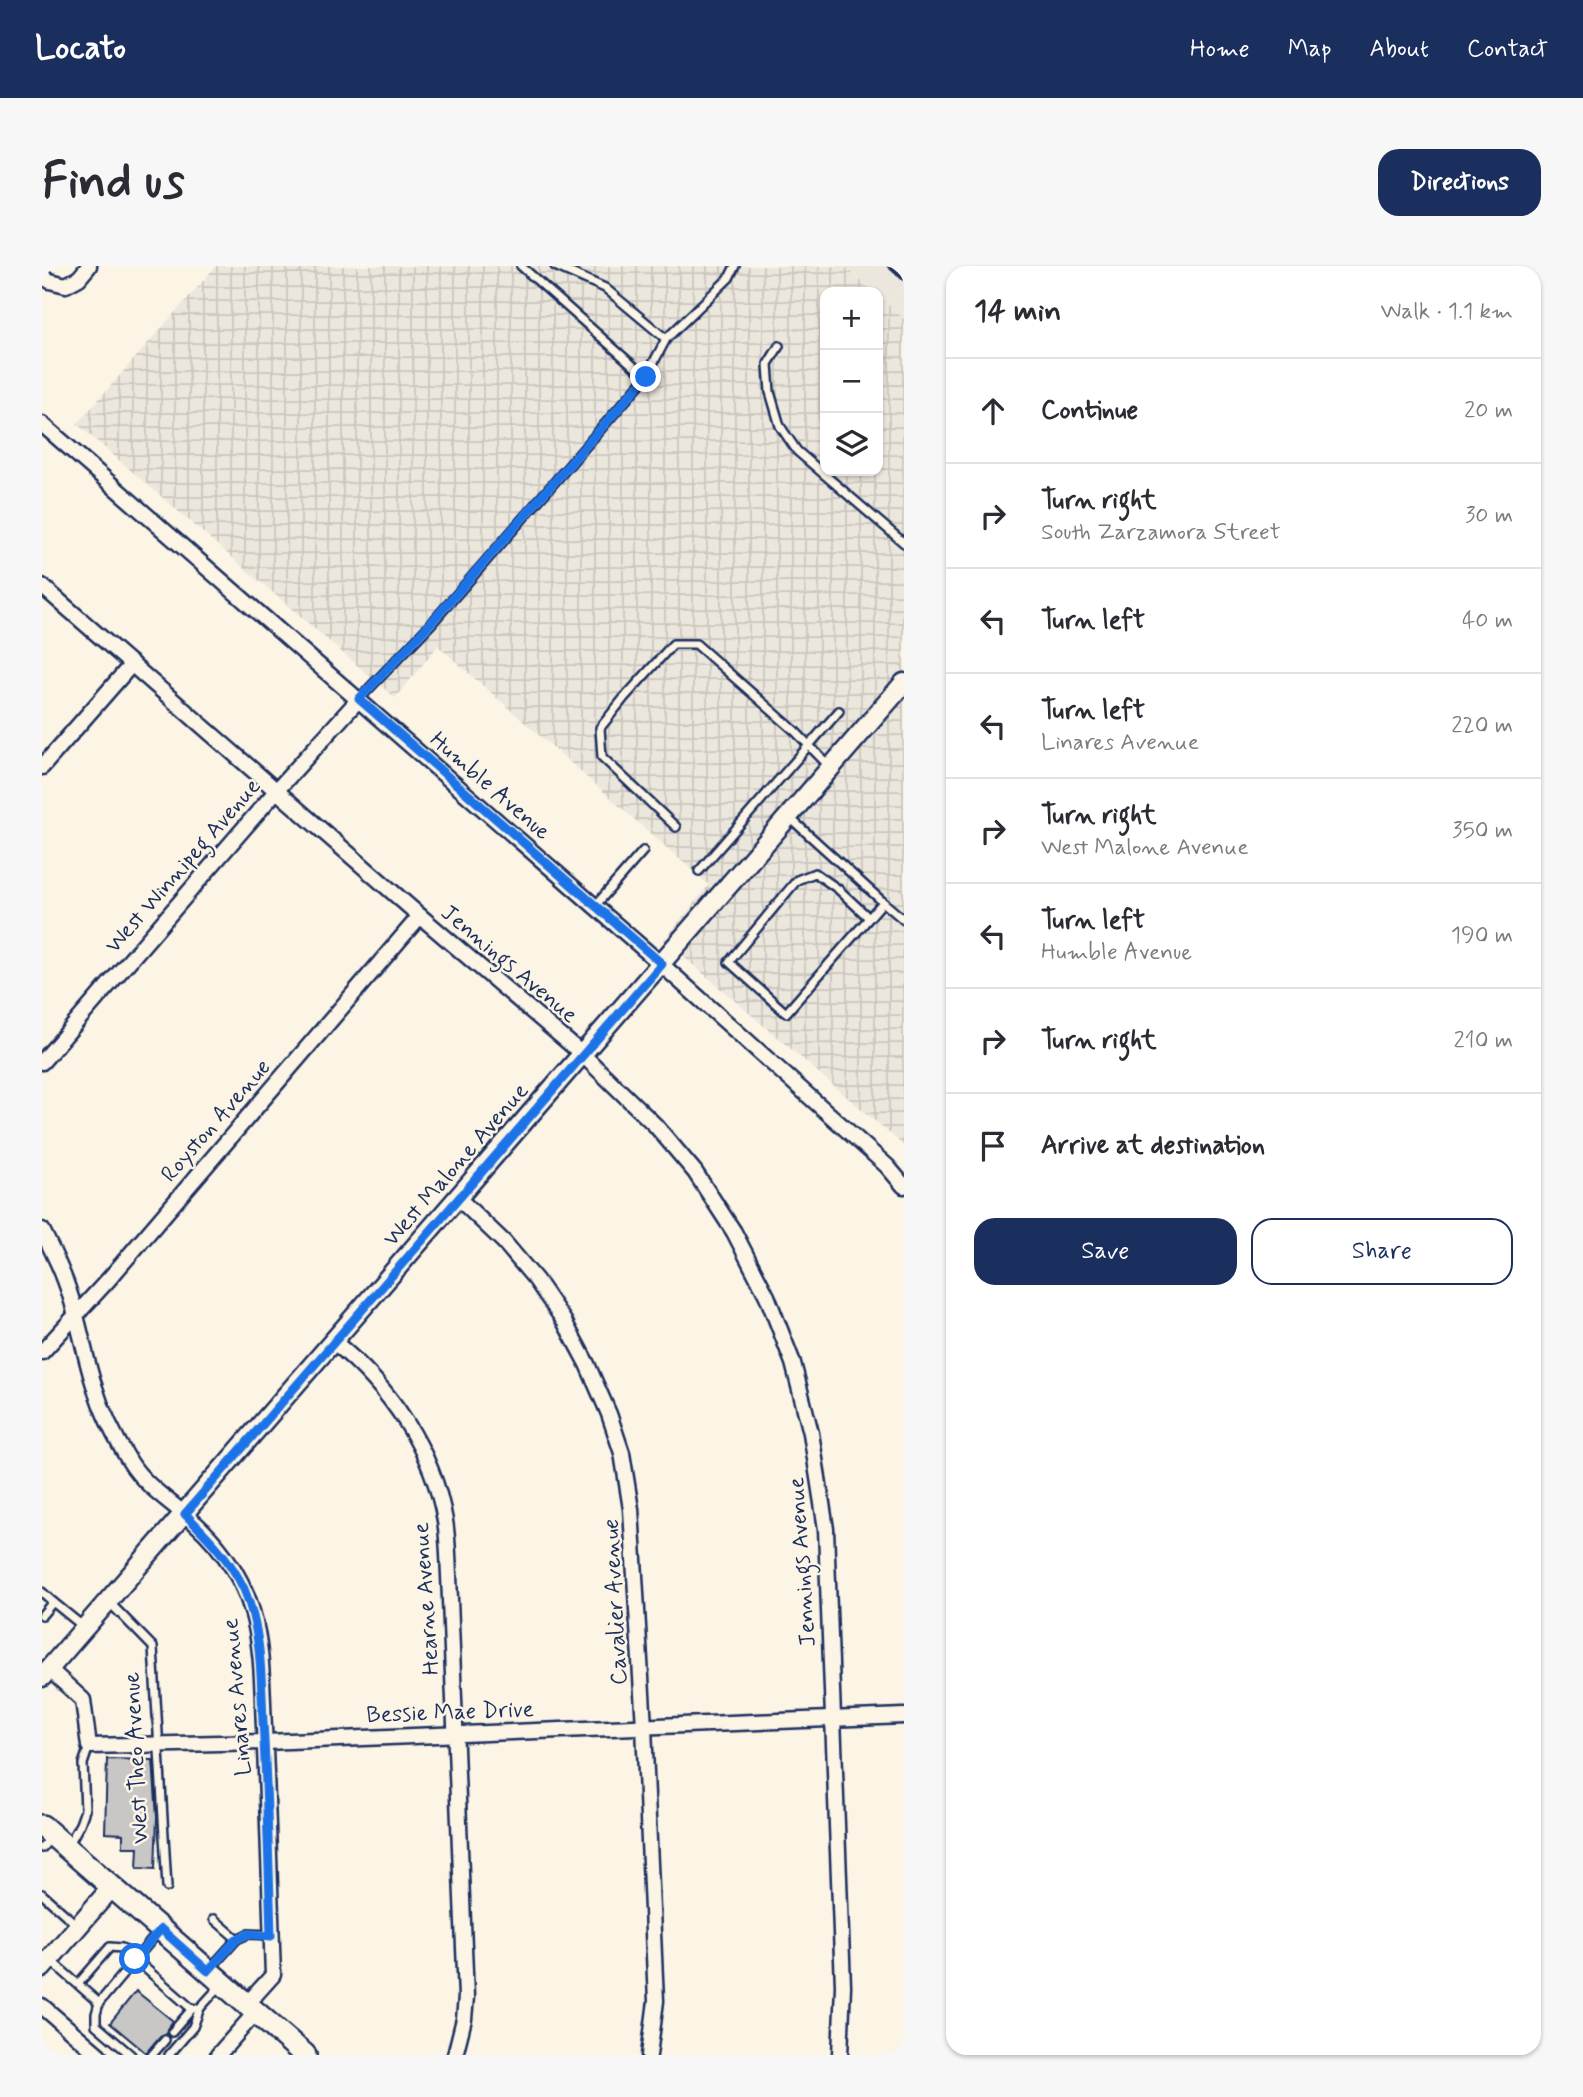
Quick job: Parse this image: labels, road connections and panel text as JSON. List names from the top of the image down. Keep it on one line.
{"streets":{"street":["Humble Avenue","West Winnipeg Avenue","Jennings Avenue","Royston Avenue","West Malone Avenue","Hearne Avenue","Cavalier Avenue","Linares Avenue","Bessie Mae Drive"],"lane":["West Theo Avenue"]},"crossings":[["Humble Avenue","West Winnipeg Avenue"],["Humble Avenue","West Malone Avenue"],["West Winnipeg Avenue","Jennings Avenue"],["Jennings Avenue","Royston Avenue"],["Jennings Avenue","West Malone Avenue"],["Jennings Avenue","Bessie Mae Drive"],["Royston Avenue","Linares Avenue"],["West Malone Avenue","Hearne Avenue"],["West Malone Avenue","Cavalier Avenue"],["West Malone Avenue","Linares Avenue"],["West Malone Avenue","West Theo Avenue"],["Hearne Avenue","Bessie Mae Drive"],["Cavalier Avenue","Bessie Mae Drive"],["Linares Avenue","Bessie Mae Drive"],["Bessie Mae Drive","West Theo Avenue"]],"page":{"header":"Locato","nav":["Home","Map","About","Contact"],"buttons":["Directions",["Save","Share"]],"title":"Find us","heading":["14 min","Walk · 1.1 km"],"map_buttons":["+","−"],"list":[["Continue","20 m"],["Turn right","South Zarzamora Street","30 m"],["Turn left","40 m"],["Turn left","Linares Avenue","220 m"],["Turn right","West Malone Avenue","350 m"],["Turn left","Humble Avenue","190 m"],["Turn right","210 m"],"Arrive at destination"]}}
